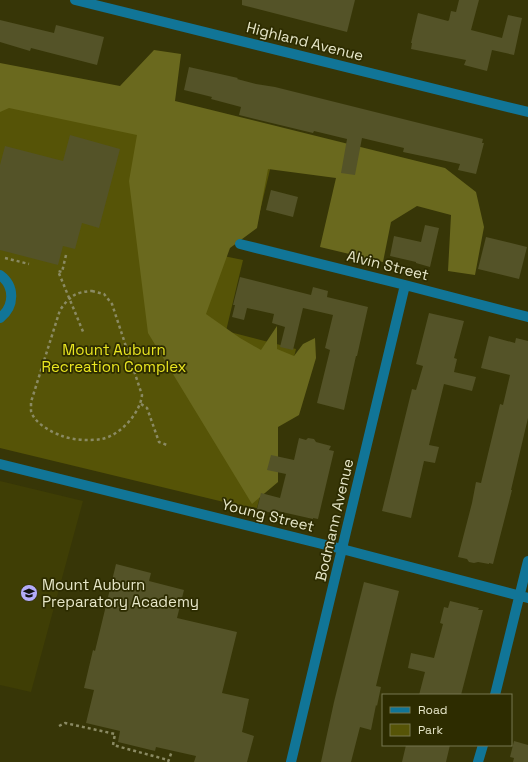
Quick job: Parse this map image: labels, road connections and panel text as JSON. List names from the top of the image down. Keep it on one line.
{"streets":{"street":["Highland Avenue","Alvin Street","Young Street","Bodmann Avenue"]},"crossings":[["Alvin Street","Bodmann Avenue"],["Young Street","Bodmann Avenue"]],"parks":["Mount Auburn Recreation Complex"],"places":{"school or university":["Mount Auburn Preparatory Academy"]},"legend":["Road","Park"]}
